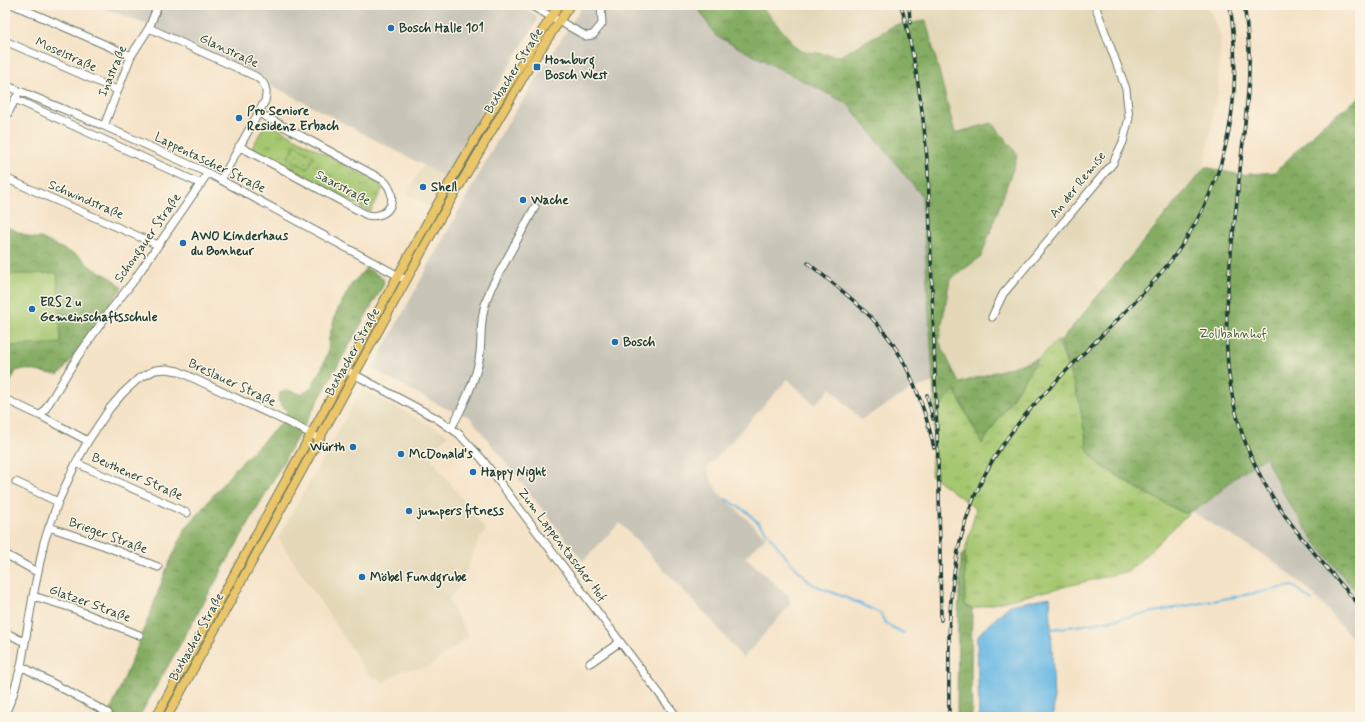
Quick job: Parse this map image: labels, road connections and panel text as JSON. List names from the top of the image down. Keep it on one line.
{"streets":{"main road":["Bexbacher Straße"],"street":["Glanstraße","Moselstraße","Inastraße","Lappentascher Straße","An der Remise","Saarstraße","Schwindstraße","Schongauer Straße","Breslauer Straße","Beuthener Straße","Brieger Straße","Zum Lappentascher Hof","Glatzer Straße"]},"crossings":[["Glanstraße","Inastraße"],["Glanstraße","Lappentascher Straße"],["Glanstraße","Saarstraße"],["Moselstraße","Inastraße"],["Inastraße","Lappentascher Straße"],["Bexbacher Straße","Lappentascher Straße"],["Bexbacher Straße","Breslauer Straße"],["Bexbacher Straße","Zum Lappentascher Hof"],["Lappentascher Straße","Schongauer Straße"],["Schwindstraße","Schongauer Straße"],["Breslauer Straße","Beuthener Straße"],["Breslauer Straße","Brieger Straße"],["Breslauer Straße","Glatzer Straße"]],"parks":["Zollbahnhof"],"places":{"other":["Bosch Halle 101","Pro Seniore Residenz Erbach","Shell","Wache","AWO Kinderhaus du Bonheur","ERS 2 u Gemeinschaftsschule","Bosch","Würth","McDonald's","Happy Night","jumpers fitness","Möbel Fundgrube"],"transit":["Homburg Bosch West"]}}
